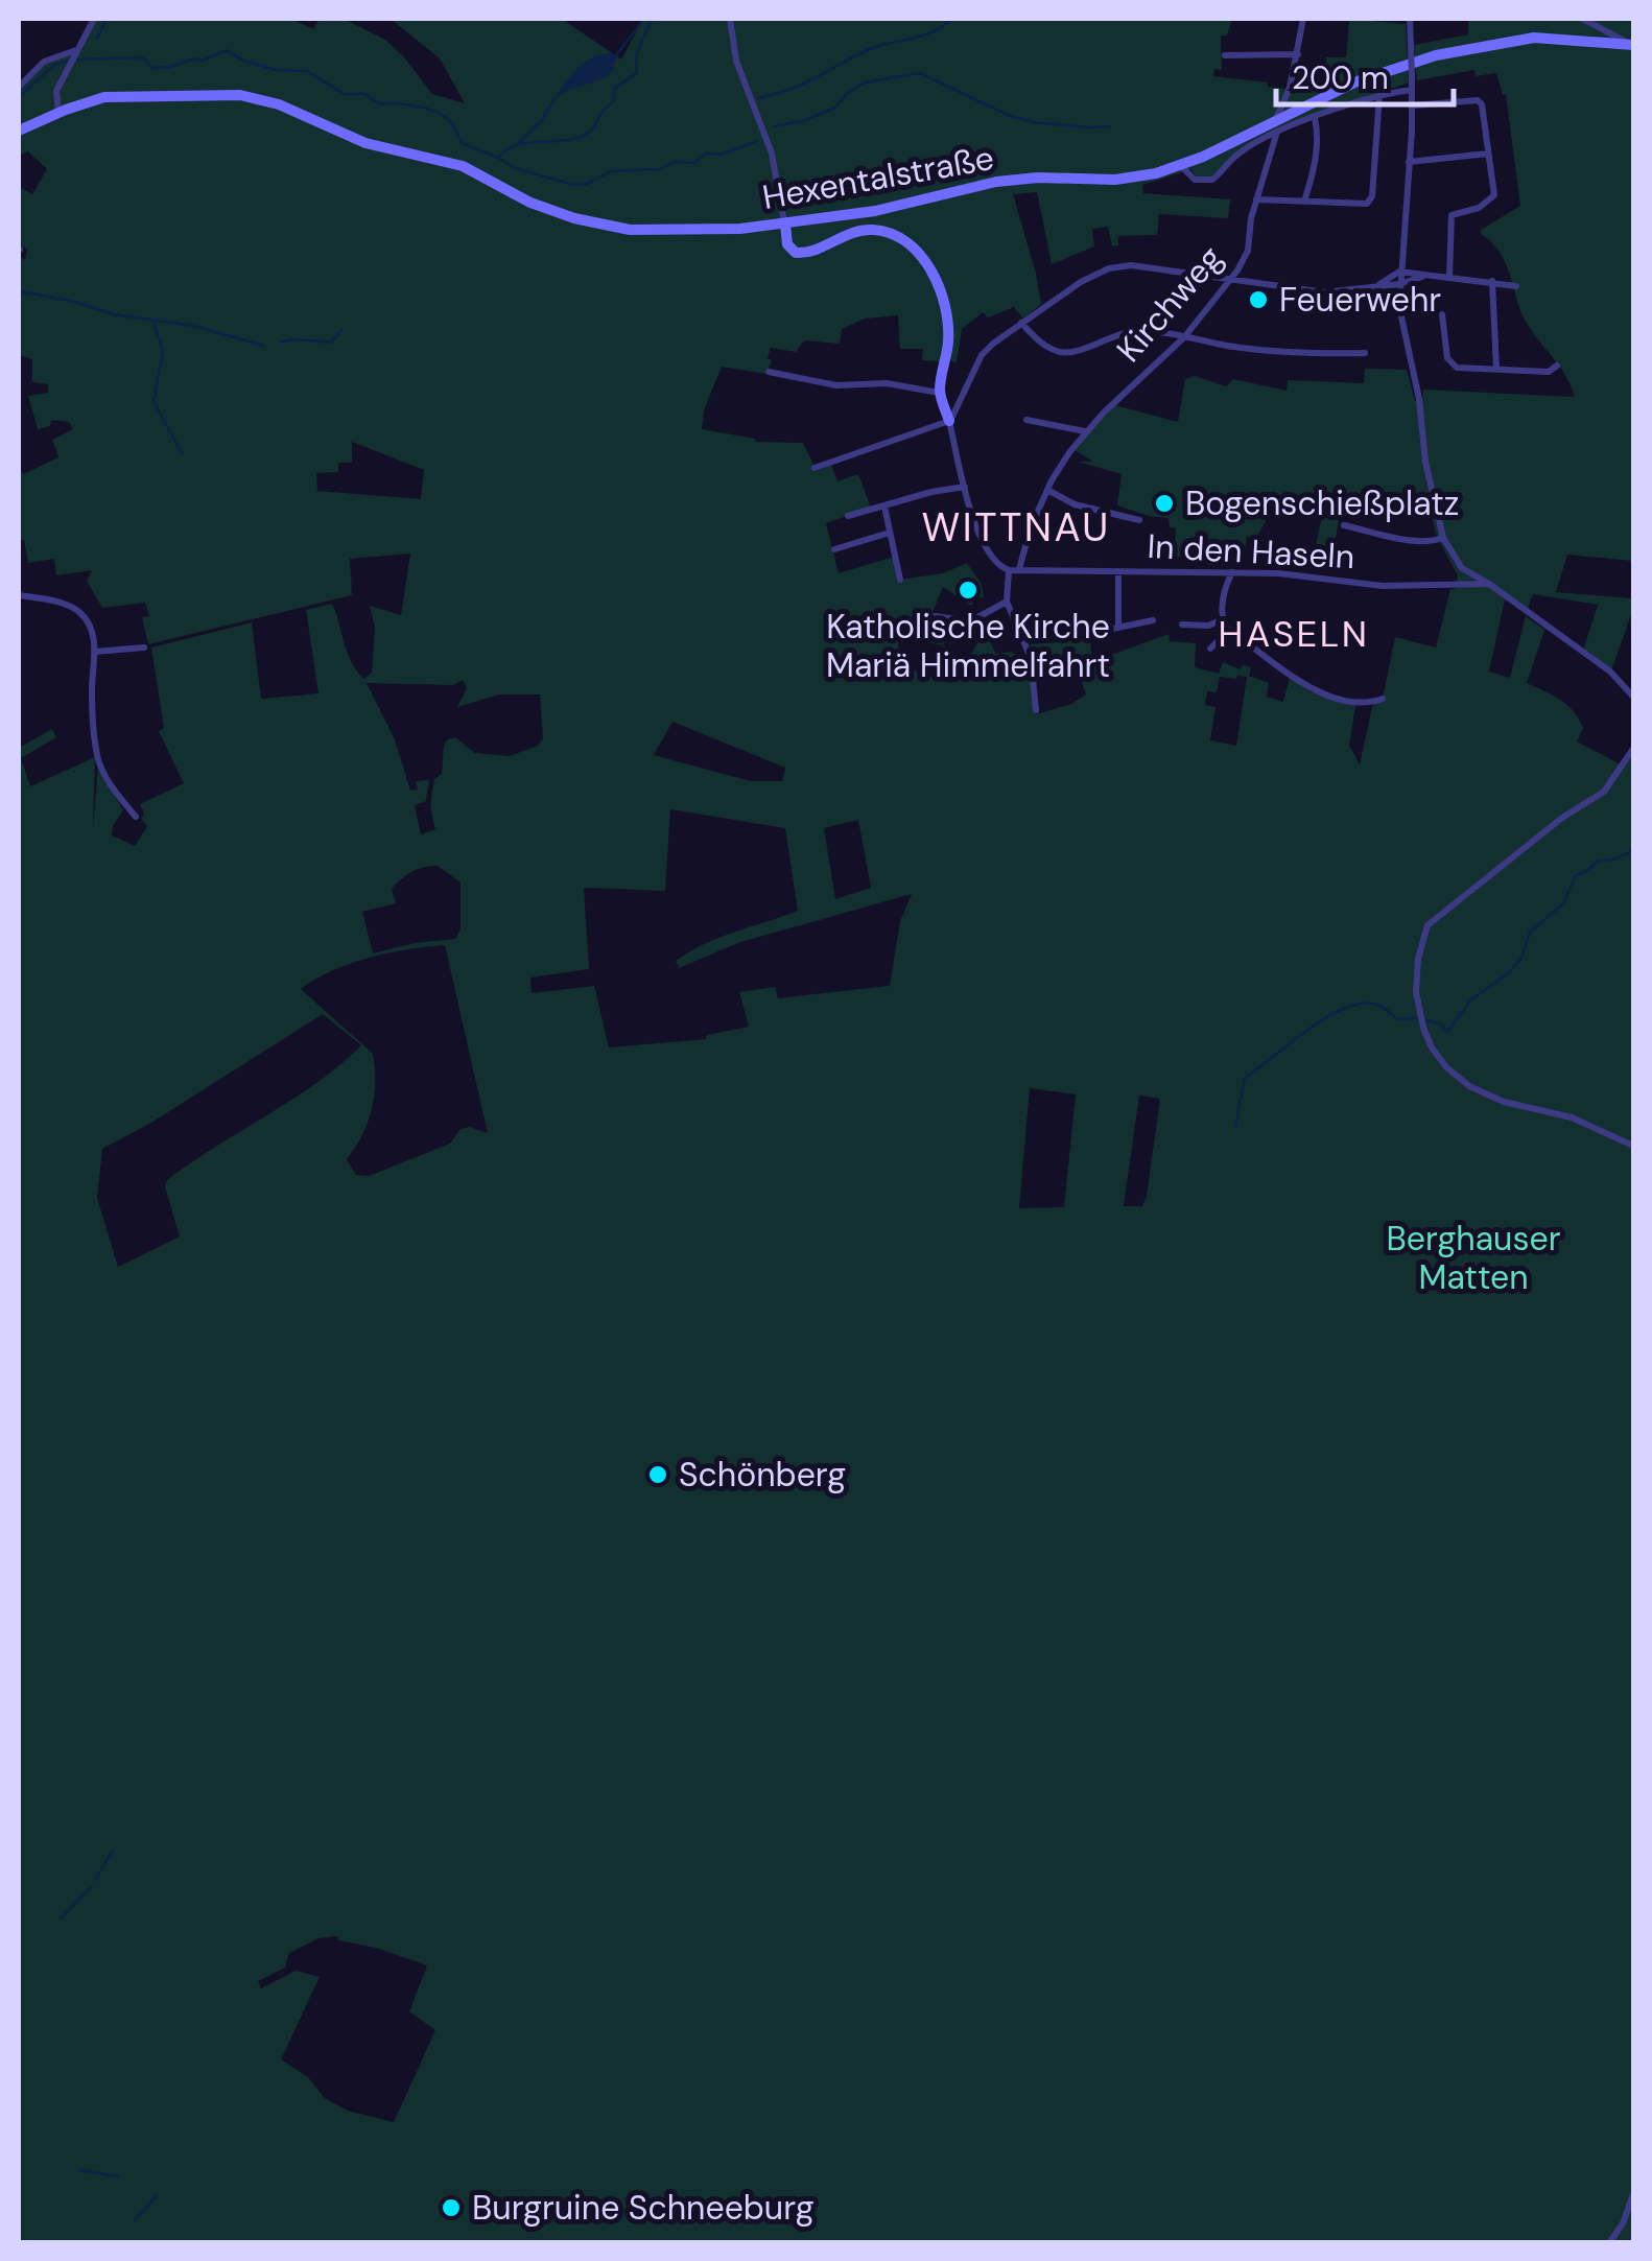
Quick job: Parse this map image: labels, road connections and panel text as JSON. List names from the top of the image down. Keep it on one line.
{"streets":{"main road":["Hexentalstraße"],"street":["Kirchweg","In den Haseln"]},"crossings":[["Hexentalstraße","Kirchweg"],["Kirchweg","In den Haseln"]],"districts":["WITTNAU","HASELN"],"parks":["Berghauser Matten"],"places":["Feuerwehr","Bogenschießplatz","Katholische Kirche Mariä Himmelfahrt","Schönberg","Burgruine Schneeburg"],"scale_bar":"200 m"}
